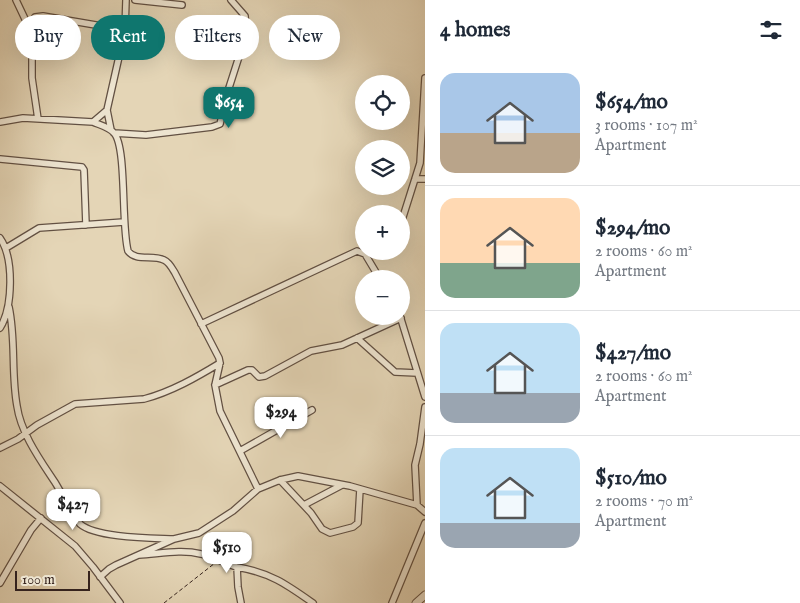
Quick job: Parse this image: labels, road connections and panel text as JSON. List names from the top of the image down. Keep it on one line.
{"scale_bar":"100 m","page":{"heading":"4 homes","chip":["Buy","Rent","Filters","New"],"list":[{"name":"$654/mo","note":"3 rooms · 107 m² · Apartment"},{"name":"$294/mo","note":"2 rooms · 60 m² · Apartment"},{"name":"$427/mo","note":"2 rooms · 60 m² · Apartment"},{"name":"$510/mo","note":"2 rooms · 70 m² · Apartment"}],"map_buttons":["+","−"],"price":["$654","$294","$427","$510"],"scale":"100 m"}}
